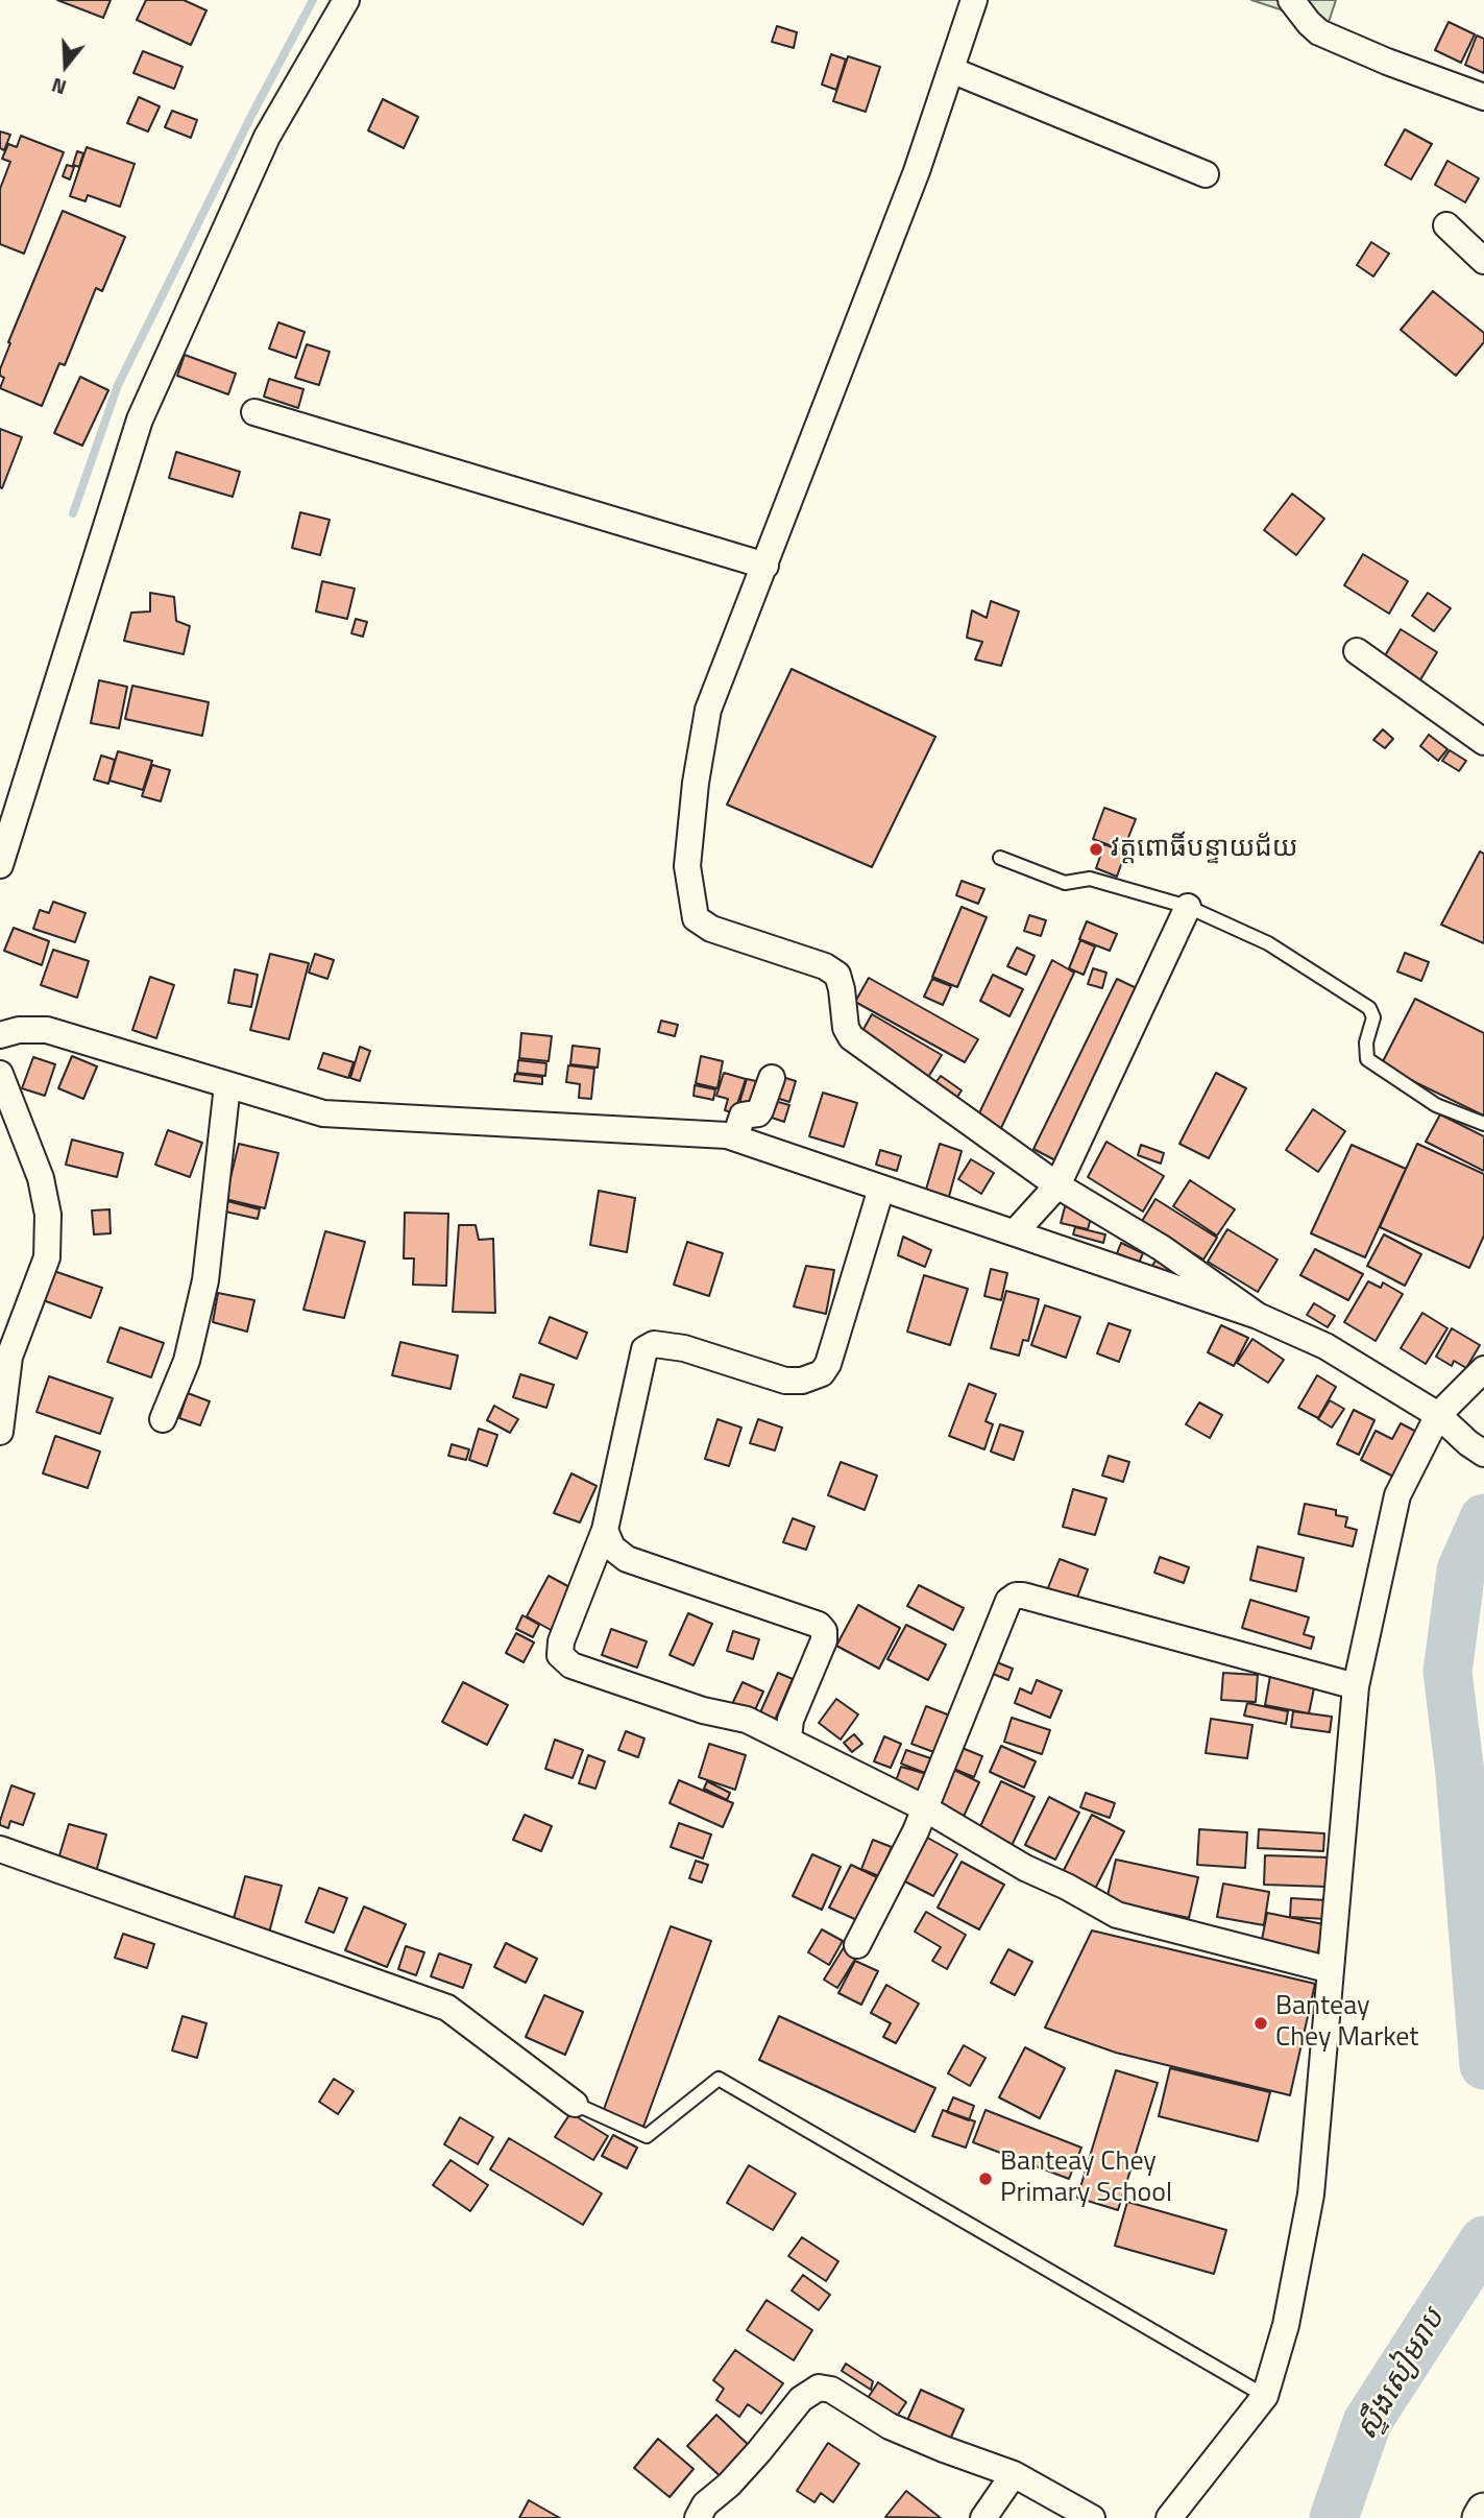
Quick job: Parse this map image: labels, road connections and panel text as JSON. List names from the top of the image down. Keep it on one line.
{"water":["ស្ទឹងសៀមរាប"],"places":["វត្តពោធិ៍បន្ទាយជ័យ","Banteay Chey Market","Banteay Chey Primary School"],"north":"bottom"}
